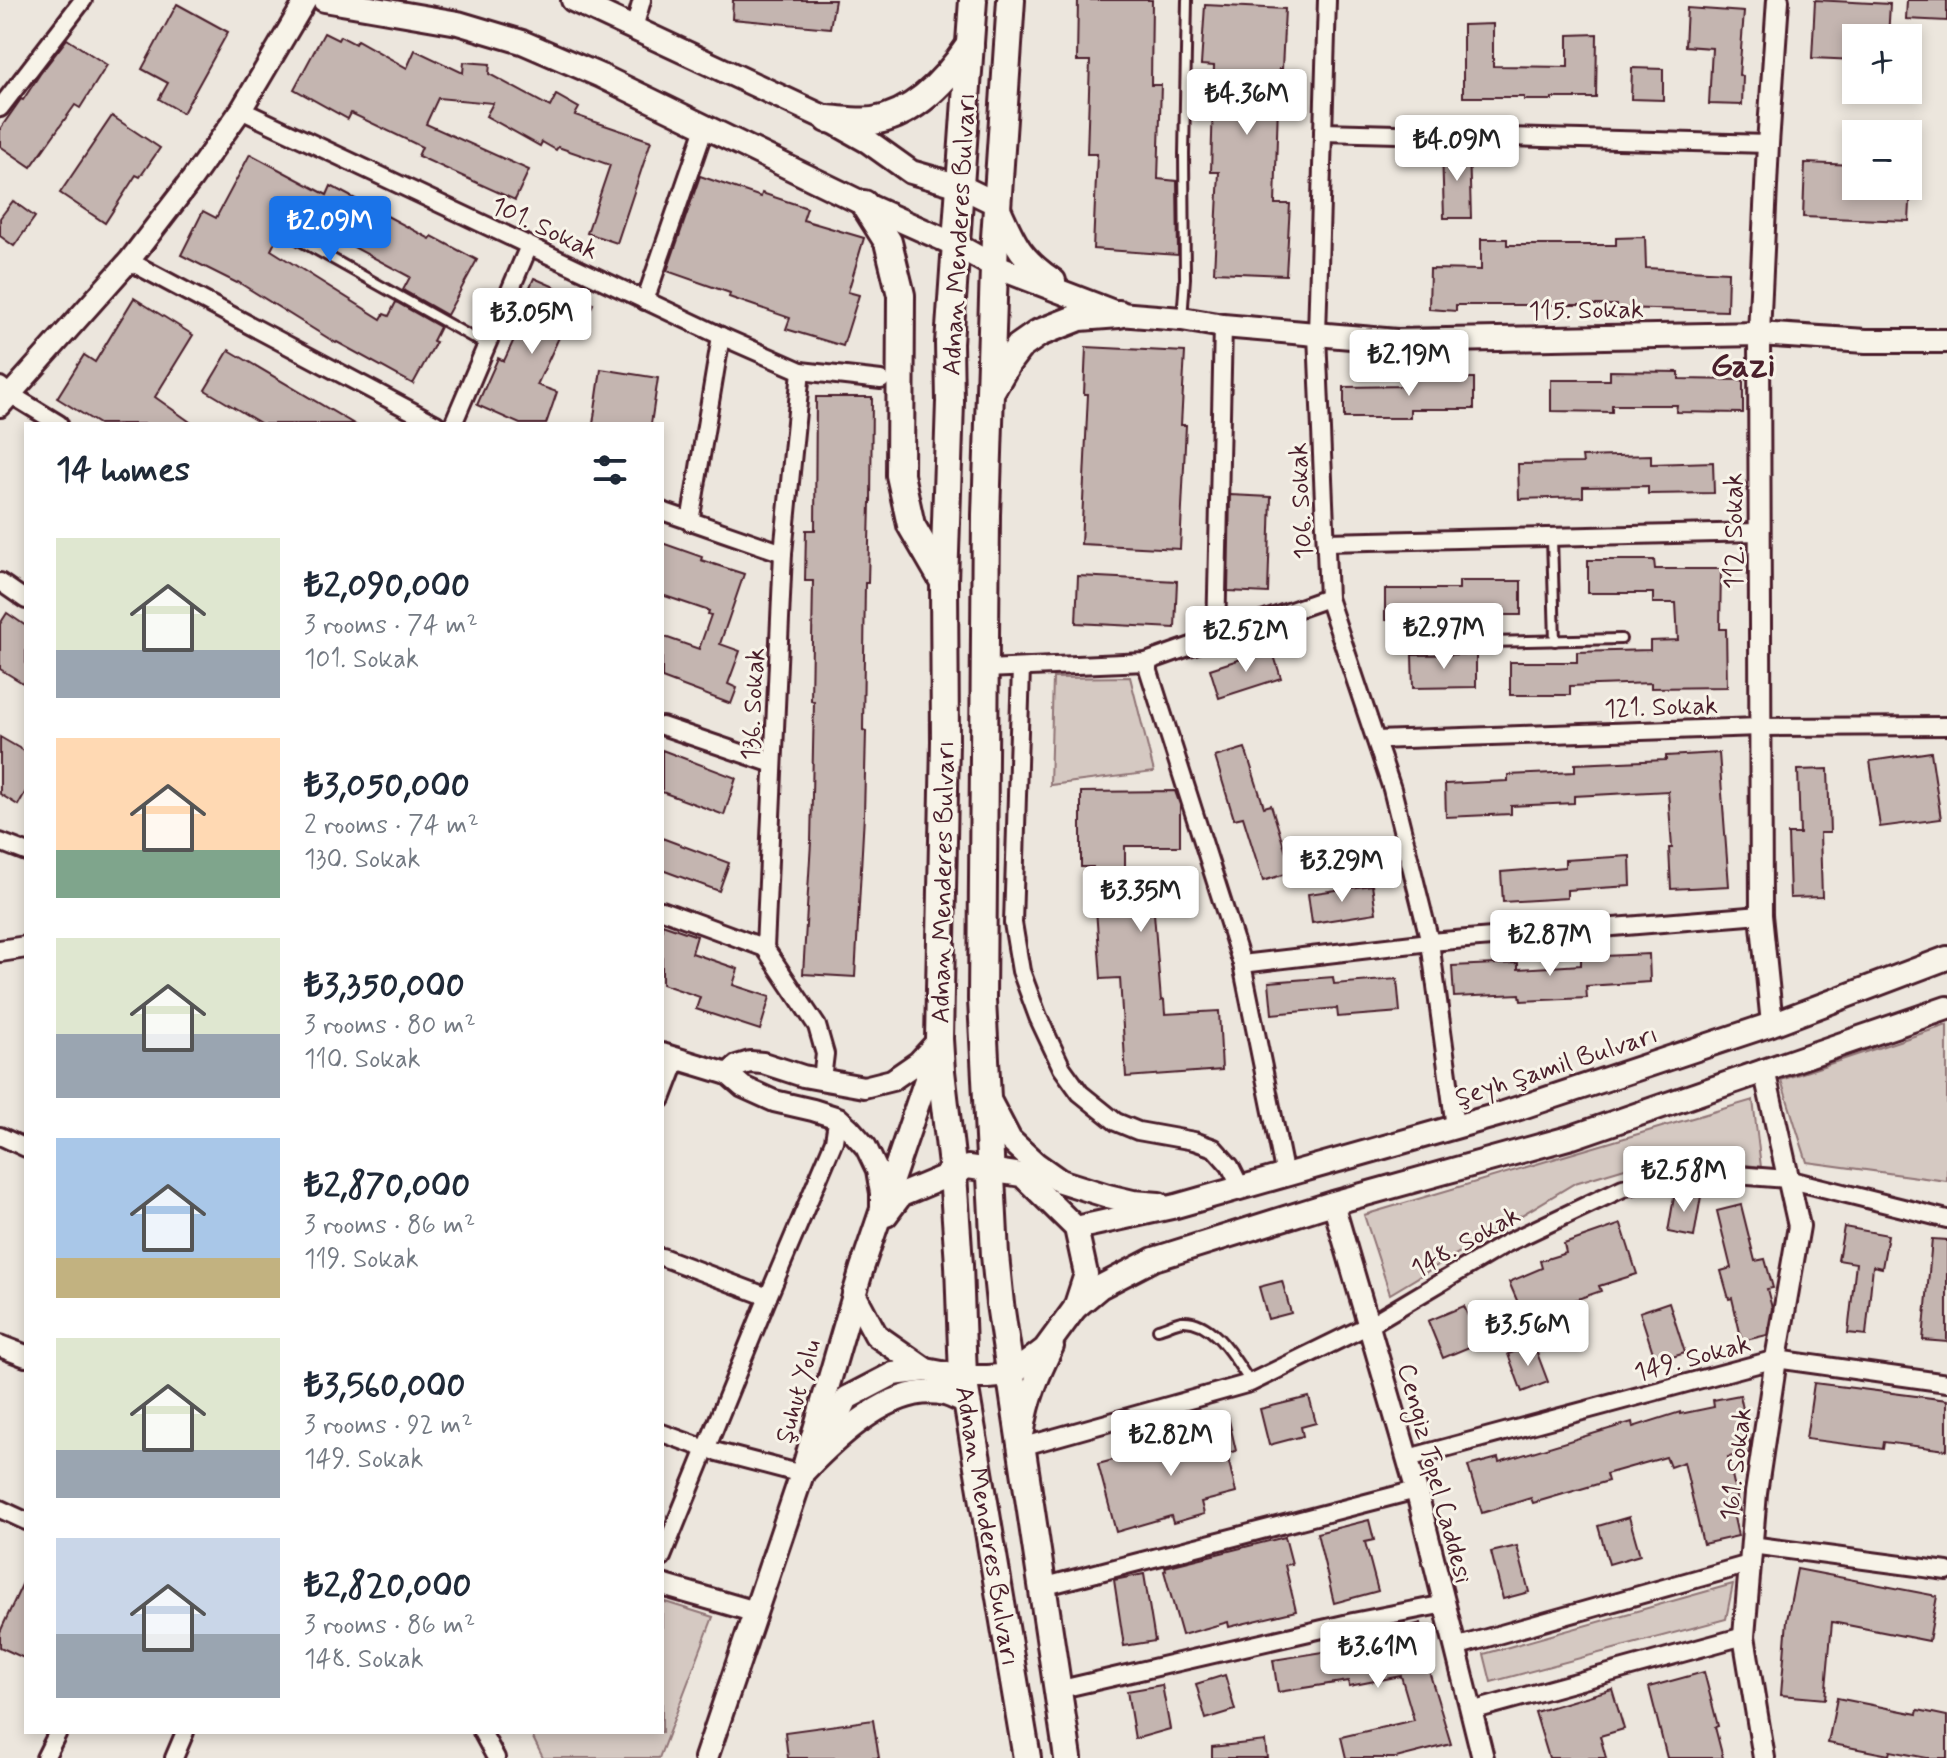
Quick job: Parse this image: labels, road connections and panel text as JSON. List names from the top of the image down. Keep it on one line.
{"streets":{"main road":["Adnan Menderes Bulvarı","115. Sokak","Şeyh Şamil Bulvarı","Şuhut Yolu"],"street":["101. Sokak","106. Sokak","112. Sokak","136. Sokak","121. Sokak","148. Sokak","149. Sokak","161. Sokak","Cengiz Topel Caddesi"]},"crossings":[["101. Sokak","136. Sokak"],["Adnan Menderes Bulvarı","115. Sokak"],["Adnan Menderes Bulvarı","148. Sokak"],["Adnan Menderes Bulvarı","Şuhut Yolu"],["115. Sokak","106. Sokak"],["115. Sokak","112. Sokak"],["106. Sokak","121. Sokak"],["106. Sokak","Şeyh Şamil Bulvarı"],["112. Sokak","121. Sokak"],["112. Sokak","Şeyh Şamil Bulvarı"],["148. Sokak","161. Sokak"],["148. Sokak","Cengiz Topel Caddesi"],["149. Sokak","161. Sokak"],["149. Sokak","Cengiz Topel Caddesi"]],"districts":["Gazi"],"page":{"map_buttons":["+","−"],"price":["₺4.36M","₺4.09M","₺2.09M","₺3.05M","₺2.19M","₺2.97M","₺2.52M","₺3.29M","₺3.35M","₺2.87M","₺2.58M","₺3.56M","₺2.82M","₺3.61M"],"heading":"14 homes","list":[{"name":"₺2,090,000","note":"3 rooms · 74 m² · 101. Sokak"},{"name":"₺3,050,000","note":"2 rooms · 74 m² · 130. Sokak"},{"name":"₺3,350,000","note":"3 rooms · 80 m² · 110. Sokak"},{"name":"₺2,870,000","note":"3 rooms · 86 m² · 119. Sokak"},{"name":"₺3,560,000","note":"3 rooms · 92 m² · 149. Sokak"},{"name":"₺2,820,000","note":"3 rooms · 86 m² · 148. Sokak"}]}}
